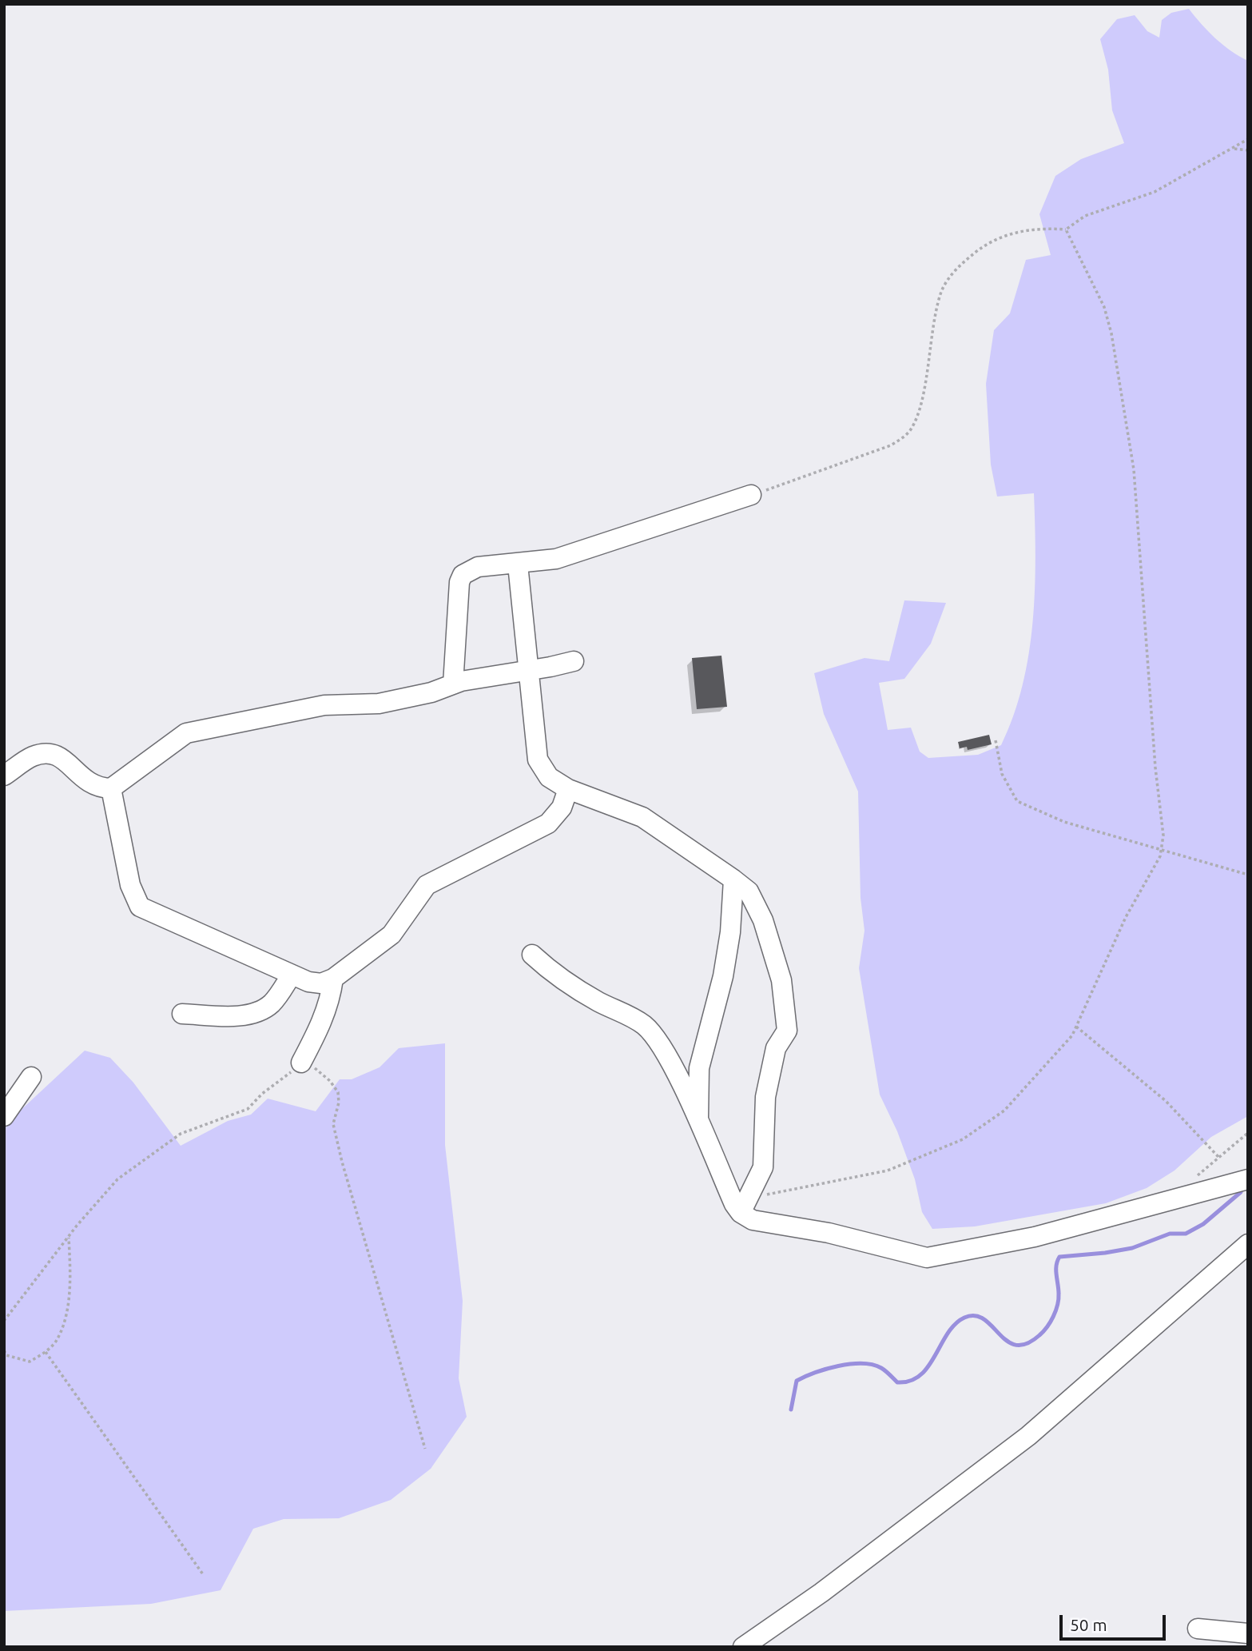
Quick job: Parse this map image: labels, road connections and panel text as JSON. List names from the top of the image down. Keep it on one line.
{"scale_bar":"50 m"}
